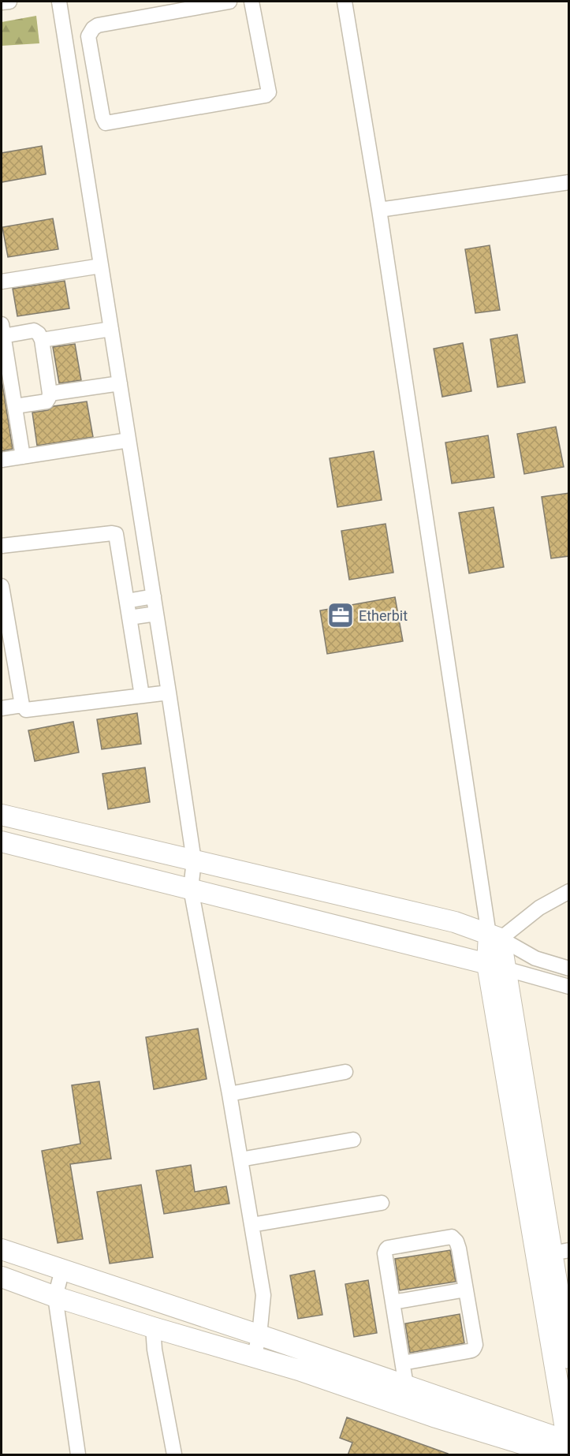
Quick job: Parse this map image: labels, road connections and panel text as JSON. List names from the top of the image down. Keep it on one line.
{"places":{"office":["Etherbit"]}}
